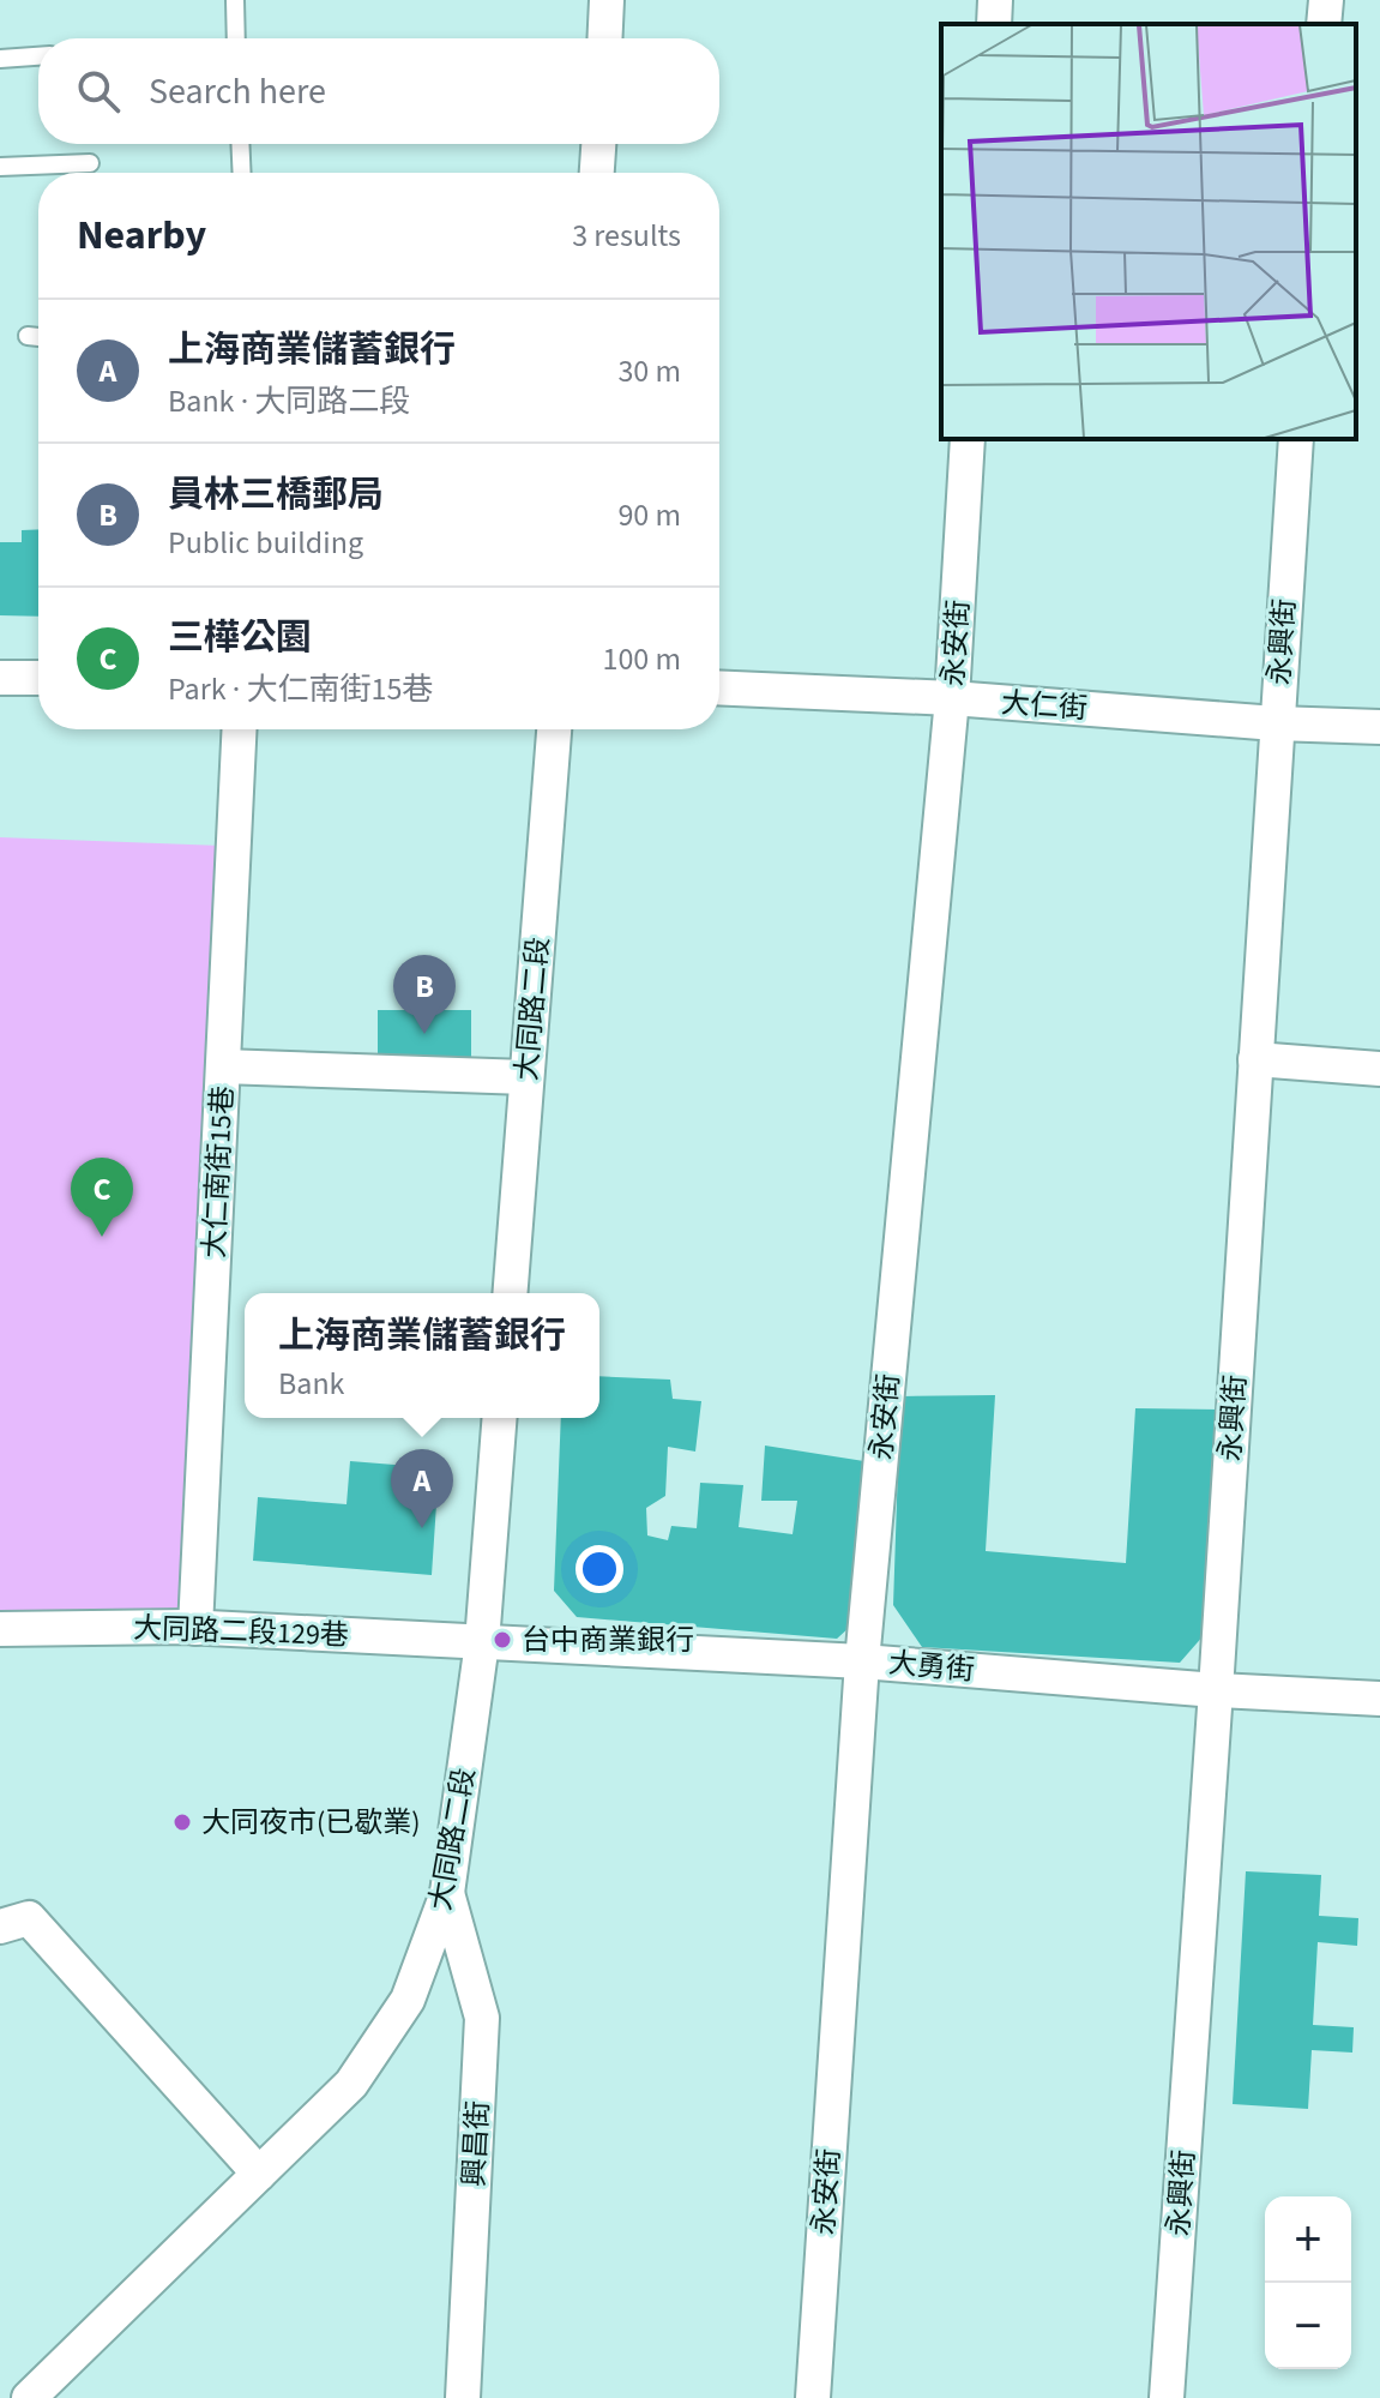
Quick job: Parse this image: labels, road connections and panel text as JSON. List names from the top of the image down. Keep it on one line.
{"streets":{"street":["永興街","永安街","大仁街","大同路二段","大仁南街15巷","大同路二段129巷","大勇街","興昌街"]},"crossings":[["永興街","大仁街"],["永興街","大勇街"],["永安街","大仁街"],["永安街","大勇街"],["大同路二段","大同路二段129巷"],["大同路二段","大勇街"],["大同路二段","興昌街"],["大仁南街15巷","大同路二段129巷"],["大同路二段129巷","大勇街"]],"places":["台中商業銀行","大同夜市(已歇業)"],"page":{"search":"Search here","heading":["Nearby","3 results"],"list":[{"mark":"A","name":"上海商業儲蓄銀行","note":"Bank · 大同路二段","value":"30 m"},{"mark":"B","name":"員林三橋郵局","note":"Public building","value":"90 m"},{"mark":"C","name":"三樺公園","note":"Park · 大仁南街15巷","value":"100 m"}],"pins":["B","C","A"],"popup":["上海商業儲蓄銀行","Bank"],"map_buttons":["+","−"]}}
